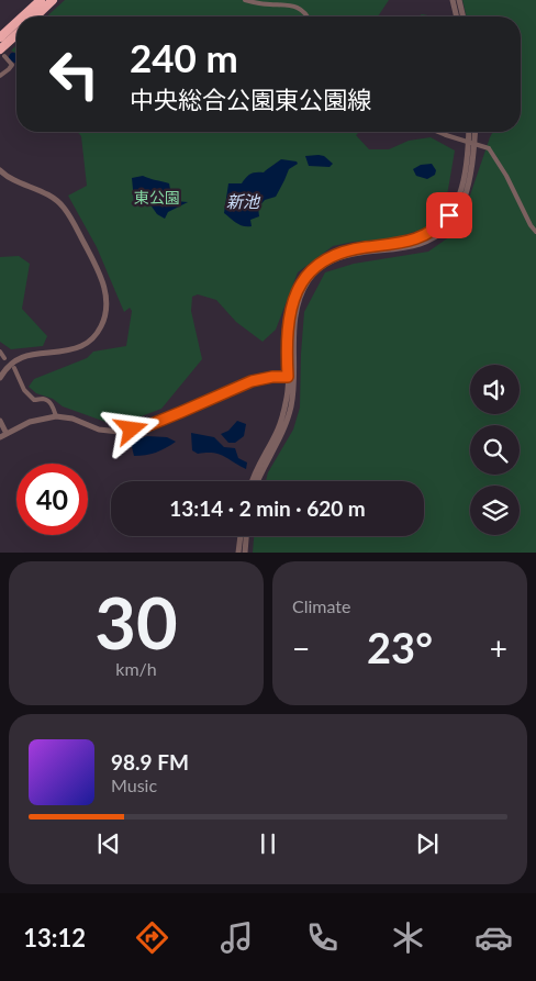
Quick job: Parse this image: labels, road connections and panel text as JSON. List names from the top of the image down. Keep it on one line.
{"water":["新池"],"parks":["東公園"],"page":{"turn":["240 m","中央総合公園東公園線"],"limit":"40","trip":"13:14 · 2 min · 620 m","tile":[["30","km/h"],"Climate"],"heat":["−","23°","+"],"song":["98.9 FM","Music"],"tabs":"13:12"}}
